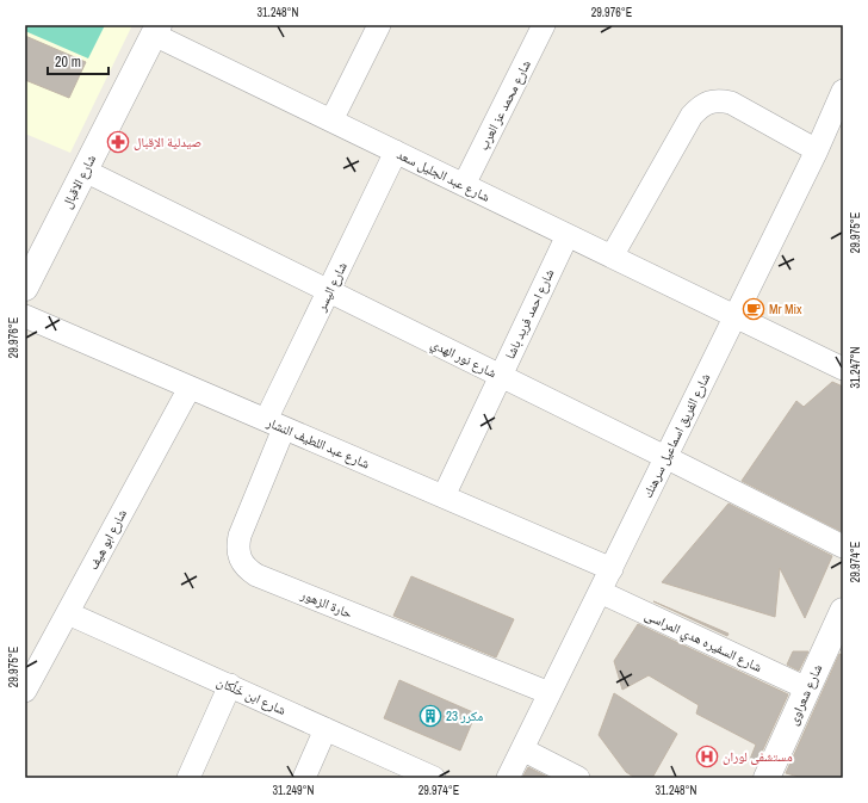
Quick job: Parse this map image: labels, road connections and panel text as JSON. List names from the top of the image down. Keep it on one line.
{"streets":{"street":["شارع محمد عز العرب","شارع عبد الجليل سعد","شارع الاقبال","شارع اليسر","شارع احمد فريد باشا","شارع نور الهدي","شارع الفريق اسماعيل سرهنك","شارع عبد اللطيف النشار","شارع ابو هيف","حارة الزهور","شارع السفيره هدي المراسى","شارع شعراوى","شارع ابن خَلِّكان"]},"crossings":[["شارع محمد عز العرب","شارع عبد الجليل سعد"],["شارع عبد الجليل سعد","شارع الاقبال"],["شارع عبد الجليل سعد","شارع اليسر"],["شارع عبد الجليل سعد","شارع احمد فريد باشا"],["شارع عبد الجليل سعد","شارع الفريق اسماعيل سرهنك"],["شارع الاقبال","شارع نور الهدي"],["شارع اليسر","شارع نور الهدي"],["شارع اليسر","شارع عبد اللطيف النشار"],["شارع اليسر","حارة الزهور"],["شارع احمد فريد باشا","شارع نور الهدي"],["شارع احمد فريد باشا","شارع عبد اللطيف النشار"],["شارع نور الهدي","شارع الفريق اسماعيل سرهنك"],["شارع الفريق اسماعيل سرهنك","شارع عبد اللطيف النشار"],["شارع الفريق اسماعيل سرهنك","حارة الزهور"],["شارع الفريق اسماعيل سرهنك","شارع السفيره هدي المراسى"],["شارع عبد اللطيف النشار","شارع ابو هيف"],["شارع عبد اللطيف النشار","حارة الزهور"],["شارع ابو هيف","شارع ابن خَلِّكان"],["شارع السفيره هدي المراسى","شارع شعراوى"]],"places":{"pharmacy":["صيدلية الإقبال"],"cafe":["Mr Mix"],"building":["23 مكرر"],"hospital":["مستشفى لوران"]},"scale_bar":"20 m","coordinates":["31.248°N","29.976°E","29.975°E","31.247°N","29.974°E","31.249°N"]}
